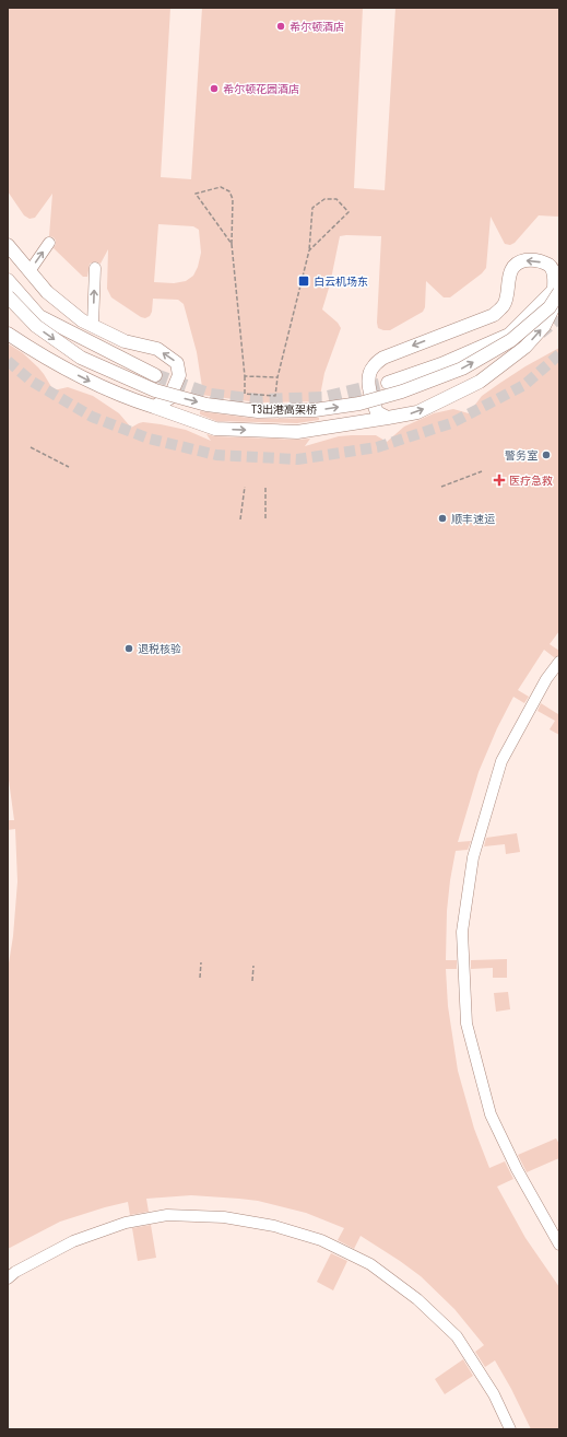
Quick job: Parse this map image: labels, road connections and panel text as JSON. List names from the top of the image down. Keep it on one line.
{"streets":{"main road":["T3出港高架桥"]},"places":{"other":["希尔顿酒店","希尔顿花园酒店","警务室","顺丰速运","退税核验"],"transit":["白云机场东"],"health":["医疗急救"]}}
